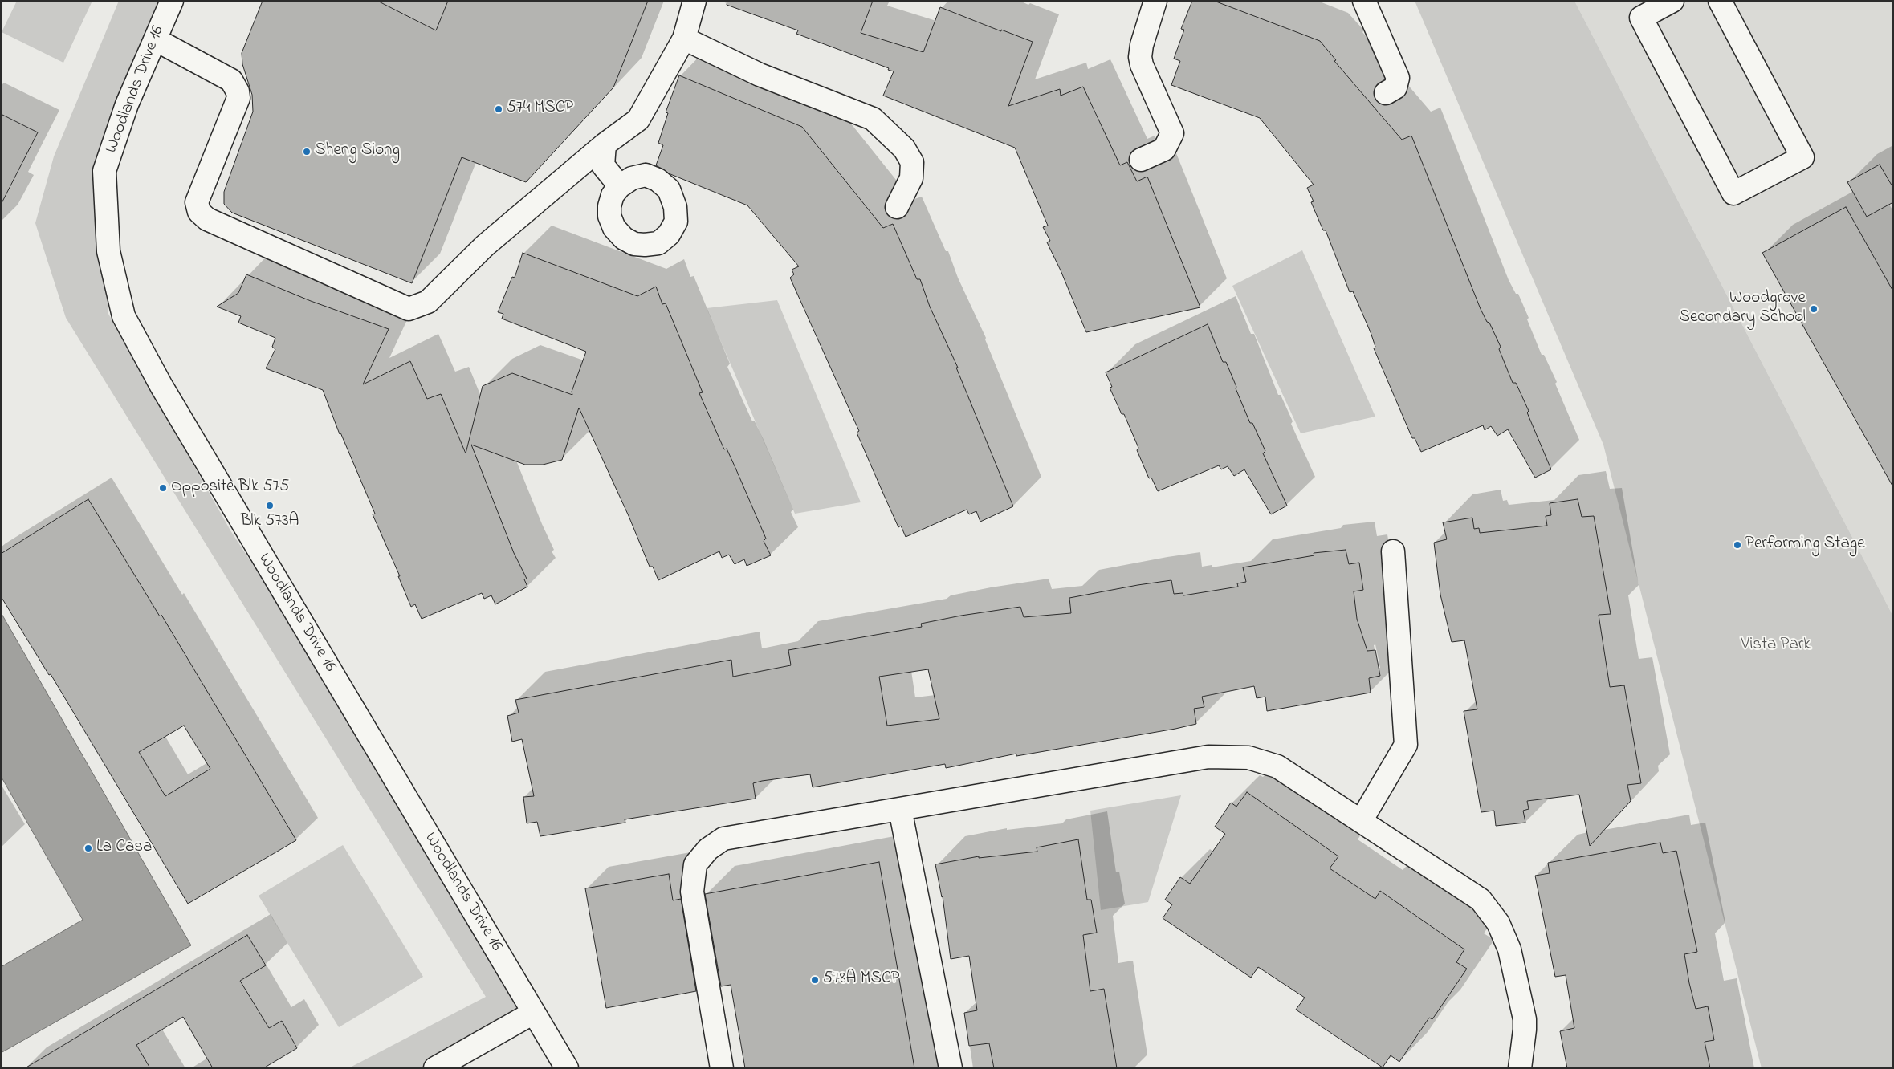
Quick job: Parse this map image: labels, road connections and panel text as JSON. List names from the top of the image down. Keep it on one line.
{"streets":{"street":["Woodlands Drive 16"]},"parks":["Vista Park"],"places":["574 MSCP","Sheng Siong","Woodgrove Secondary School","Opposite Blk 575","Blk 573A","Performing Stage","La Casa","578A MSCP"]}
